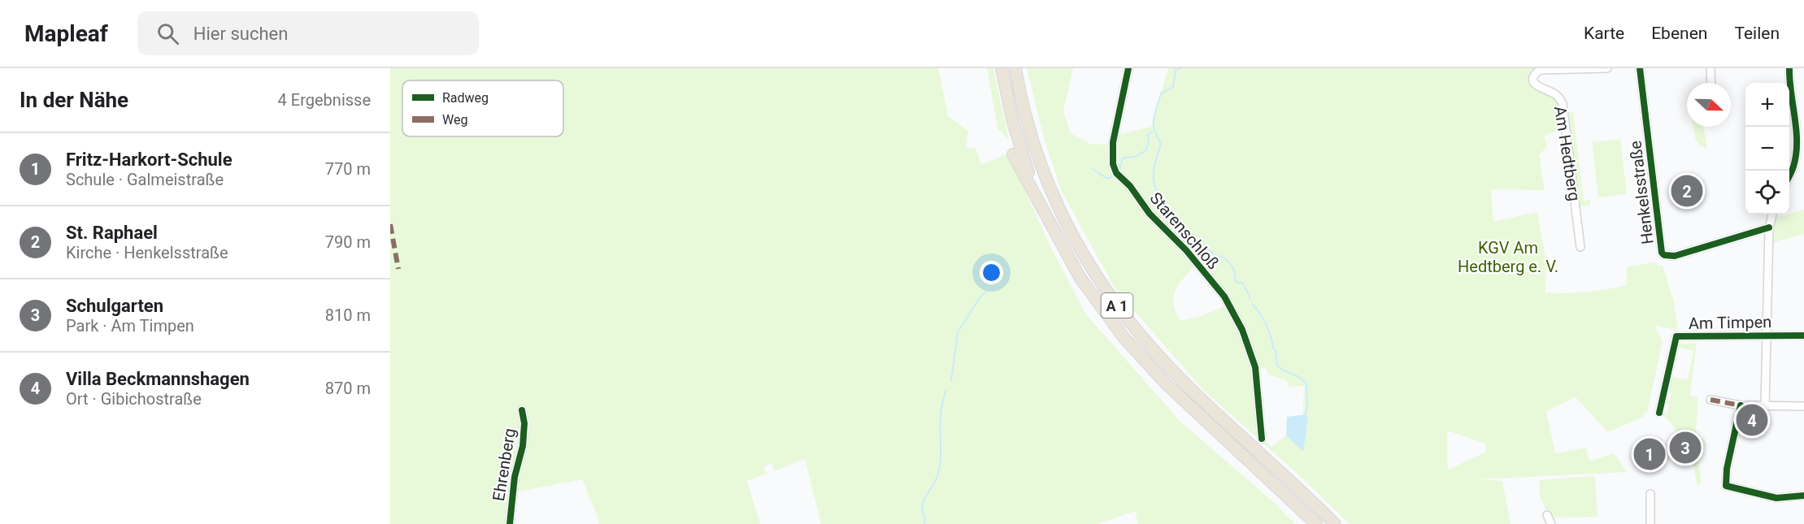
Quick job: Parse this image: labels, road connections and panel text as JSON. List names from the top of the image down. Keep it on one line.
{"streets":{"highway":["A 1"],"street":["Am Hedtberg","Henkelsstraße","Starenschloß","Am Timpen","Ehrenberg"]},"crossings":[["Starenschloß","A 1"]],"parks":["KGV Am Hedtberg e. V."],"legend":["Radweg","Weg"],"north":"right","page":{"header":"Mapleaf","search":"Hier suchen","nav":["Karte","Ebenen","Teilen"],"heading":["In der Nähe","4 Ergebnisse"],"map_buttons":["+","−"],"list":[{"mark":"1","name":"Fritz-Harkort-Schule","note":"Schule · Galmeistraße","value":"770 m"},{"mark":"2","name":"St. Raphael","note":"Kirche · Henkelsstraße","value":"790 m"},{"mark":"3","name":"Schulgarten","note":"Park · Am Timpen","value":"810 m"},{"mark":"4","name":"Villa Beckmannshagen","note":"Ort · Gibichostraße","value":"870 m"}],"pins":["2","4","3","1"]}}
